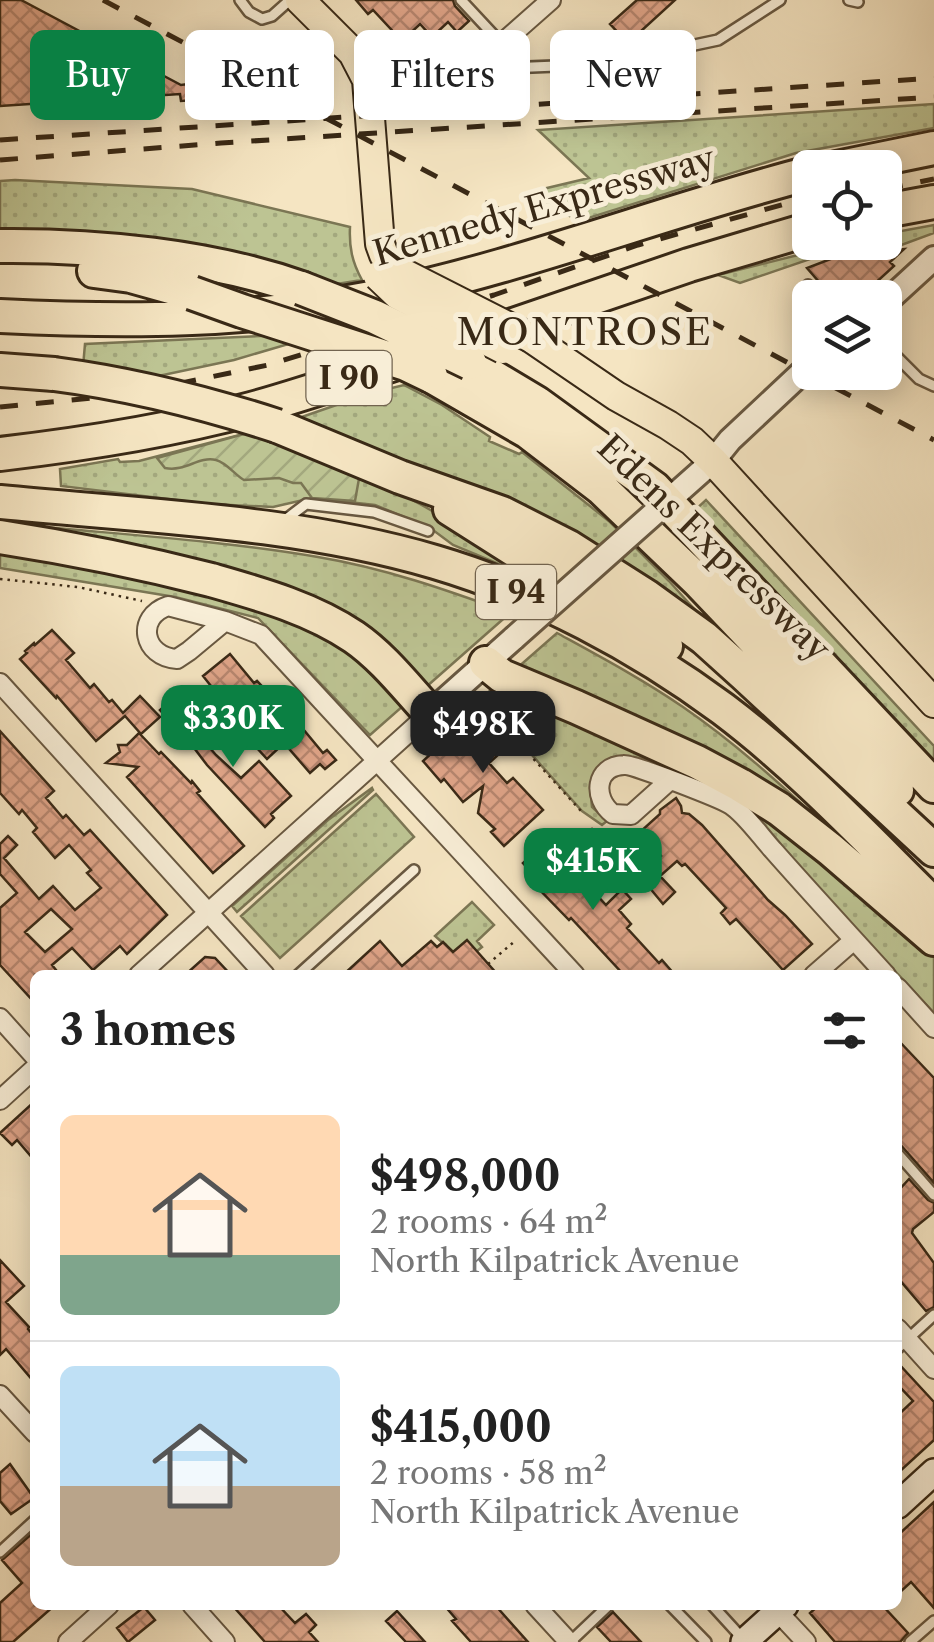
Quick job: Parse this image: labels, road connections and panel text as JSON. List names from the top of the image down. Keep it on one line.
{"streets":{"highway":["Kennedy Expressway","I 90","Edens Expressway","I 94"]},"crossings":[["Kennedy Expressway","I 90"]],"districts":["MONTROSE"],"page":{"chip":["Buy","Rent","Filters","New"],"price":["$330K","$498K","$415K"],"heading":"3 homes","list":[{"name":"$498,000","note":"2 rooms · 64 m² · North Kilpatrick Avenue"},{"name":"$415,000","note":"2 rooms · 58 m² · North Kilpatrick Avenue"}]}}
